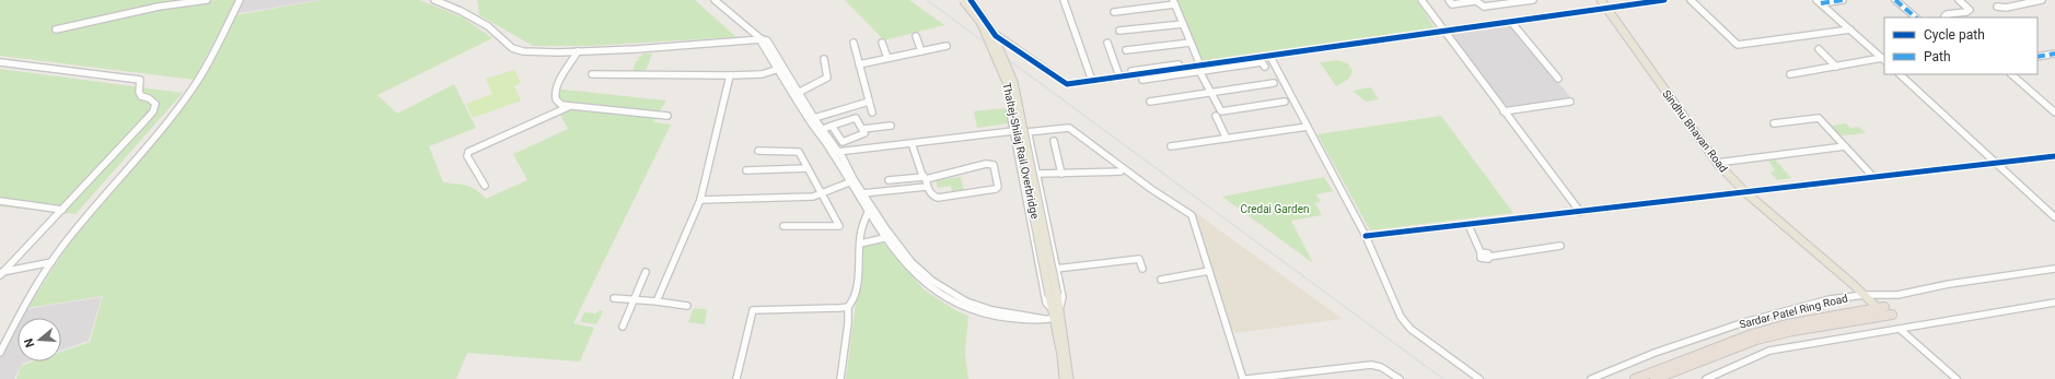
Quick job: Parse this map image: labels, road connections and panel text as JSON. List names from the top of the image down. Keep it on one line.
{"streets":{"main road":["Sindhu Bhavan Road","Thaltej-Shilaj Rail Overbridge"],"street":["Sardar Patel Ring Road"]},"crossings":[["Sindhu Bhavan Road","Sardar Patel Ring Road"]],"parks":["Credai Garden"],"legend":["Cycle path","Path"],"north":"left"}
